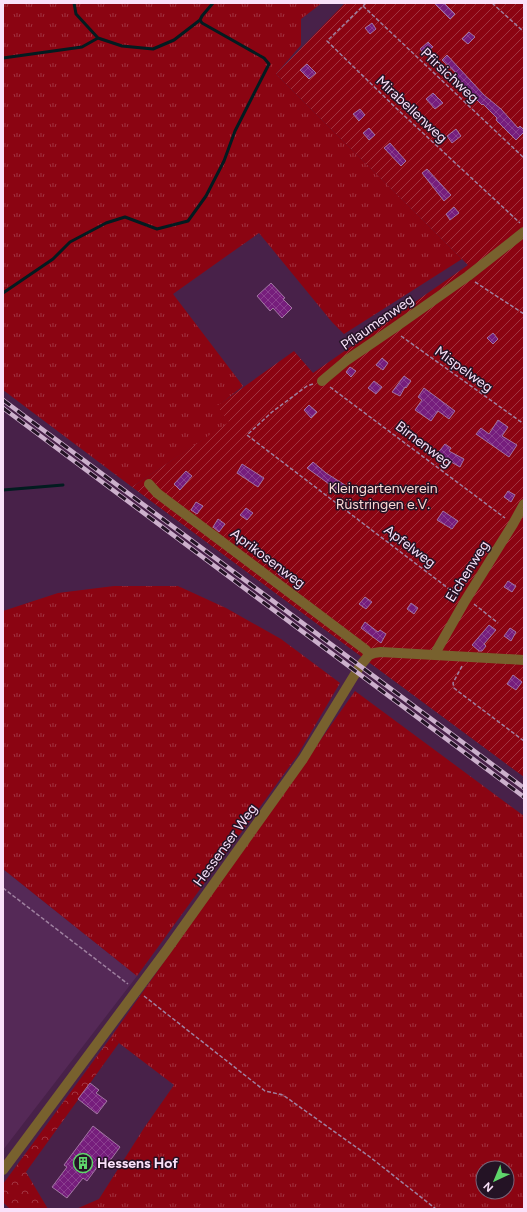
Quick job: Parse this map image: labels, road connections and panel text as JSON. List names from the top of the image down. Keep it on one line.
{"streets":{"street":["Pflaumenweg","Aprikosenweg","Eichenweg","Hessenser Weg"],"path":["Pfirsichweg","Mirabellenweg","Mispelweg","Birnenweg","Apfelweg"]},"crossings":[["Pfirsichweg","Mirabellenweg"],["Pflaumenweg","Mispelweg"],["Pflaumenweg","Birnenweg"],["Pflaumenweg","Apfelweg"],["Birnenweg","Apfelweg"],["Birnenweg","Eichenweg"],["Apfelweg","Eichenweg"],["Aprikosenweg","Hessenser Weg"]],"parks":["Kleingartenverein Rüstringen e.V."],"places":{"building":["Hessens Hof"]},"north":"bottom left"}
